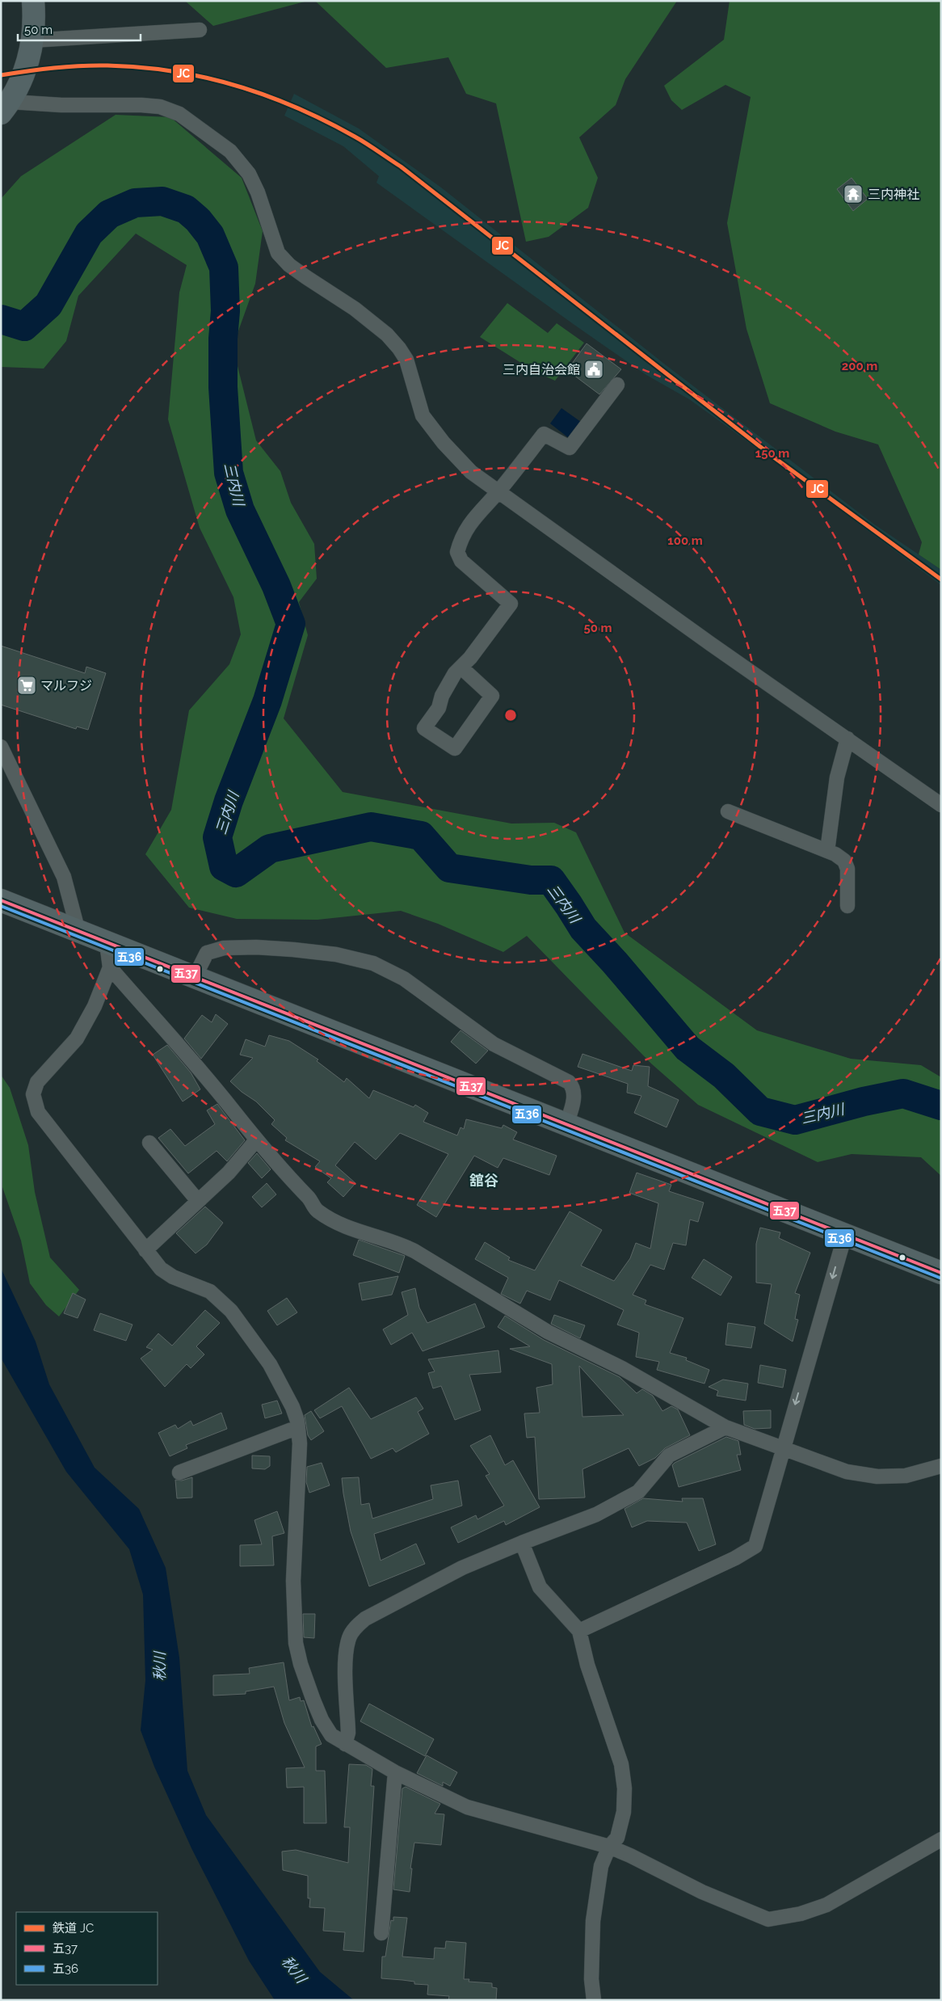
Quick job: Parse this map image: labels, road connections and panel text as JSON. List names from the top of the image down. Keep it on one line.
{"districts":["舘谷"],"water":["三内川","秋川"],"places":{"temple":["三内神社"],"public building":["三内自治会館"],"supermarket":["マルフジ"]},"lines":["rail line JC","transit line 五37","transit line 五36"],"legend":["鉄道 JC","五37","五36"],"scale_bar":"50 m","rings":["200 m","150 m","100 m","50 m"]}
